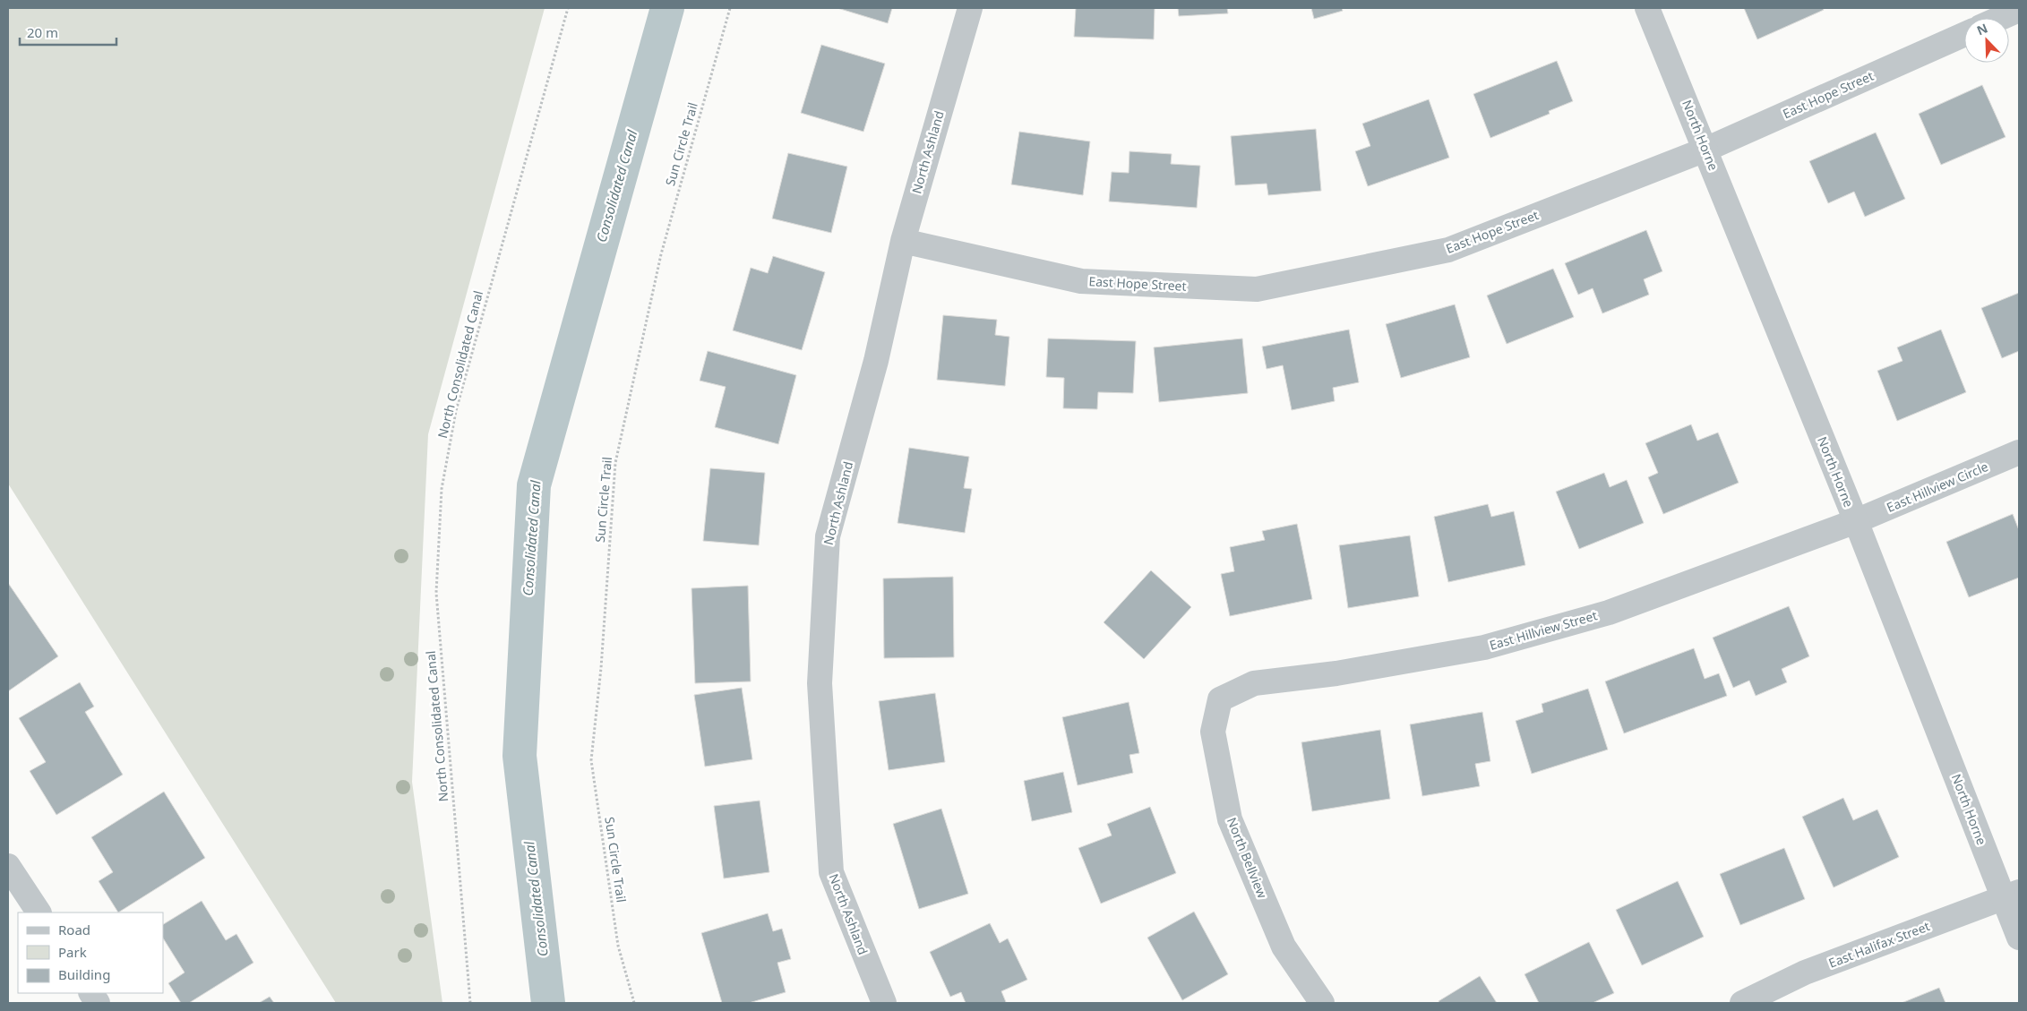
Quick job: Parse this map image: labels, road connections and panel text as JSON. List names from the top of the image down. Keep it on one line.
{"streets":{"street":["East Hope Street","North Horne","North Ashland","East Hillview Circle","East Hillview Street","North Bellview","East Halifax Street"],"path":["Sun Circle Trail","North Consolidated Canal"]},"crossings":[["East Hope Street","North Horne"],["East Hope Street","North Ashland"],["North Horne","East Hillview Circle"],["North Horne","East Hillview Street"],["North Horne","East Halifax Street"],["East Hillview Circle","East Hillview Street"],["East Hillview Street","North Bellview"]],"water":["Consolidated Canal"],"legend":["Road","Park","Building"],"scale_bar":"20 m","north":"top left"}
